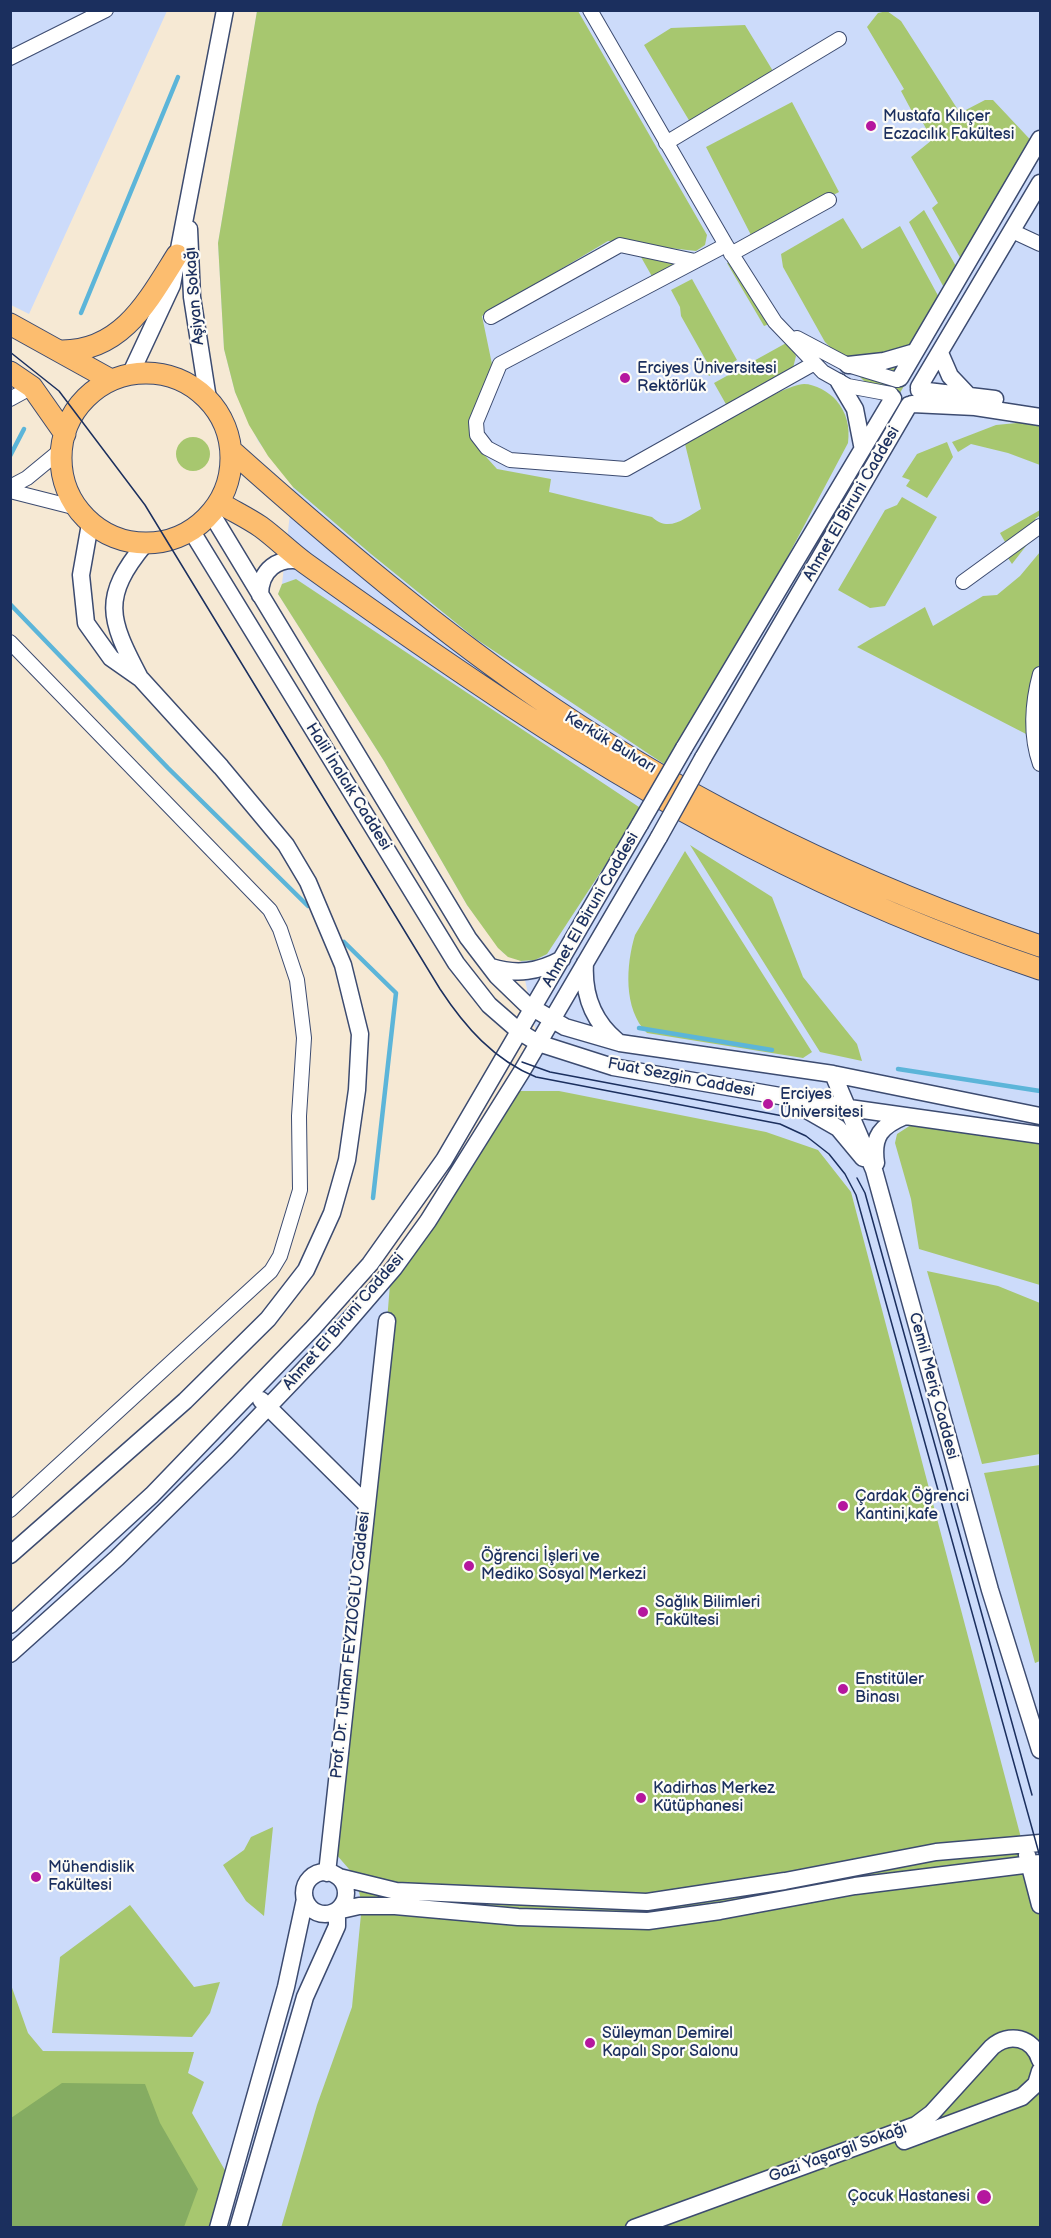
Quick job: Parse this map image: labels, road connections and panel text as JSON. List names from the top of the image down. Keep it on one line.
{"streets":{"main road":["Kerkük Bulvarı"],"street":["Aşiyan Sokağı","Ahmet El Biruni Caddesi","Halil İnalcık Caddesi","Fuat Sezgin Caddesi","Cemil Meriç Caddesi","Prof. Dr. Turhan FEYZIOGLU Caddesi","Gazi Yaşargil Sokağı"]},"crossings":[["Aşiyan Sokağı","Kerkük Bulvarı"],["Aşiyan Sokağı","Halil İnalcık Caddesi"],["Ahmet El Biruni Caddesi","Halil İnalcık Caddesi"],["Ahmet El Biruni Caddesi","Fuat Sezgin Caddesi"],["Ahmet El Biruni Caddesi","Prof. Dr. Turhan FEYZIOGLU Caddesi"],["Kerkük Bulvarı","Halil İnalcık Caddesi"],["Halil İnalcık Caddesi","Fuat Sezgin Caddesi"]],"places":["Mustafa Kılıçer Eczacılık Fakültesi","Erciyes Üniversitesi Rektörlük","Erciyes Üniversitesi","Çardak Öğrenci Kantini,kafe","Öğrenci İşleri ve Mediko Sosyal Merkezi","Sağlık Bilimleri Fakültesi","Enstitüler Binası","Kadirhas Merkez Kütüphanesi","Mühendislik Fakültesi","Süleyman Demirel Kapalı Spor Salonu","Çocuk Hastanesi"]}
